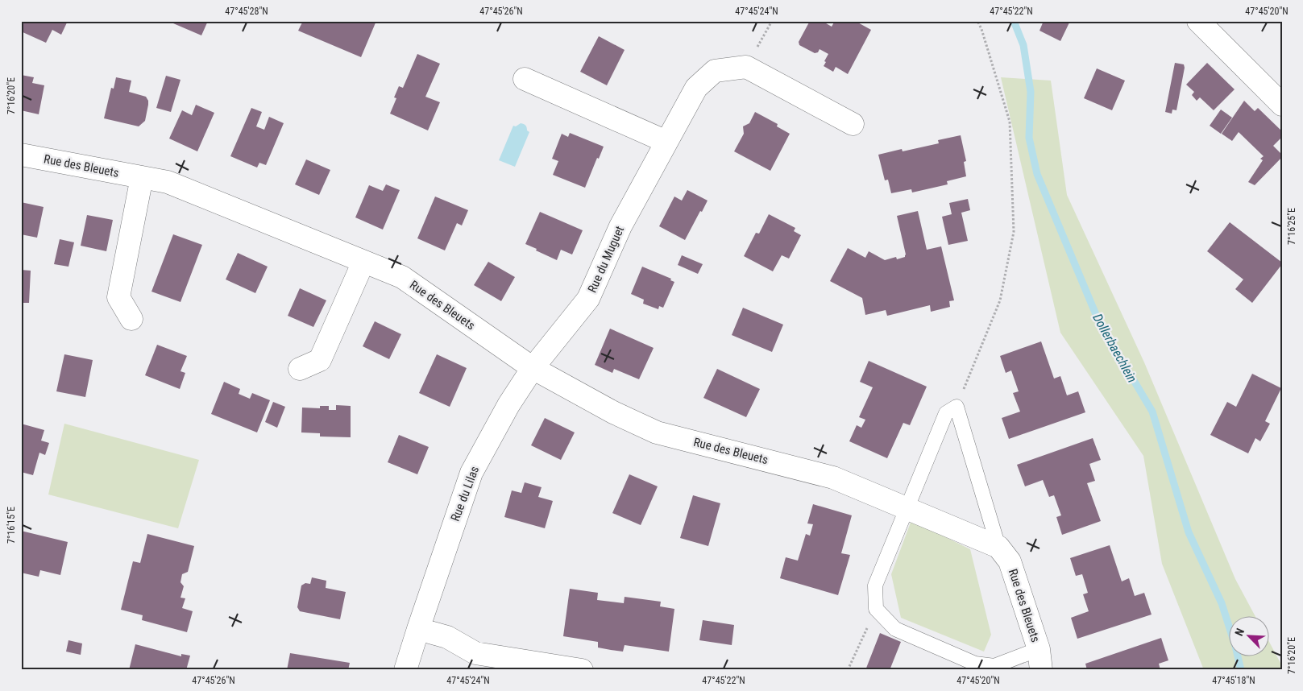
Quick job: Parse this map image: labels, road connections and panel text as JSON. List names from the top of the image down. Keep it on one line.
{"streets":{"street":["Rue des Bleuets","Rue du Muguet","Rue du Lilas"]},"crossings":[["Rue des Bleuets","Rue du Muguet"],["Rue des Bleuets","Rue du Lilas"],["Rue du Muguet","Rue du Lilas"]],"water":["Dollerbaechlein"],"north":"top left","coordinates":["47°45'28\"N","47°45'26\"N","47°45'24\"N","47°45'22\"N","47°45'20\"N","7°16'20\"E","7°16'25\"E","7°16'15\"E","47°45'18\"N"]}
